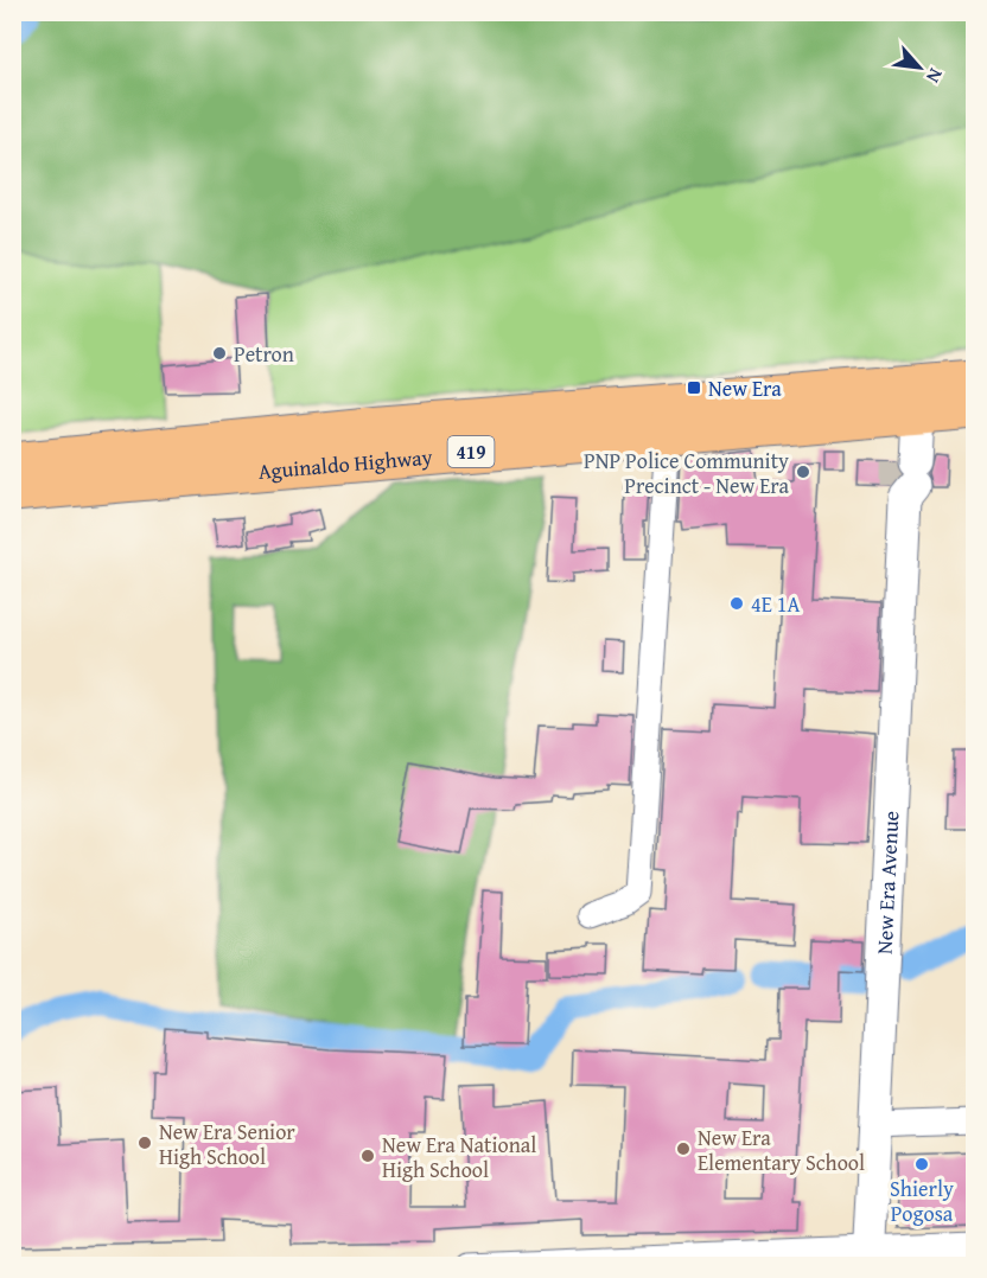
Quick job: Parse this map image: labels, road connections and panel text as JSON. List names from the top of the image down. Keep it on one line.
{"streets":{"main road":["419","Aguinaldo Highway"],"street":["New Era Avenue"]},"crossings":[["Aguinaldo Highway","New Era Avenue"]],"places":{"other":["Petron","PNP Police Community Precinct - New Era","4E 1A","New Era Senior High School","New Era Elementary School","New Era National High School","Shierly Pogosa"],"transit":["New Era"]},"north":"bottom right"}
